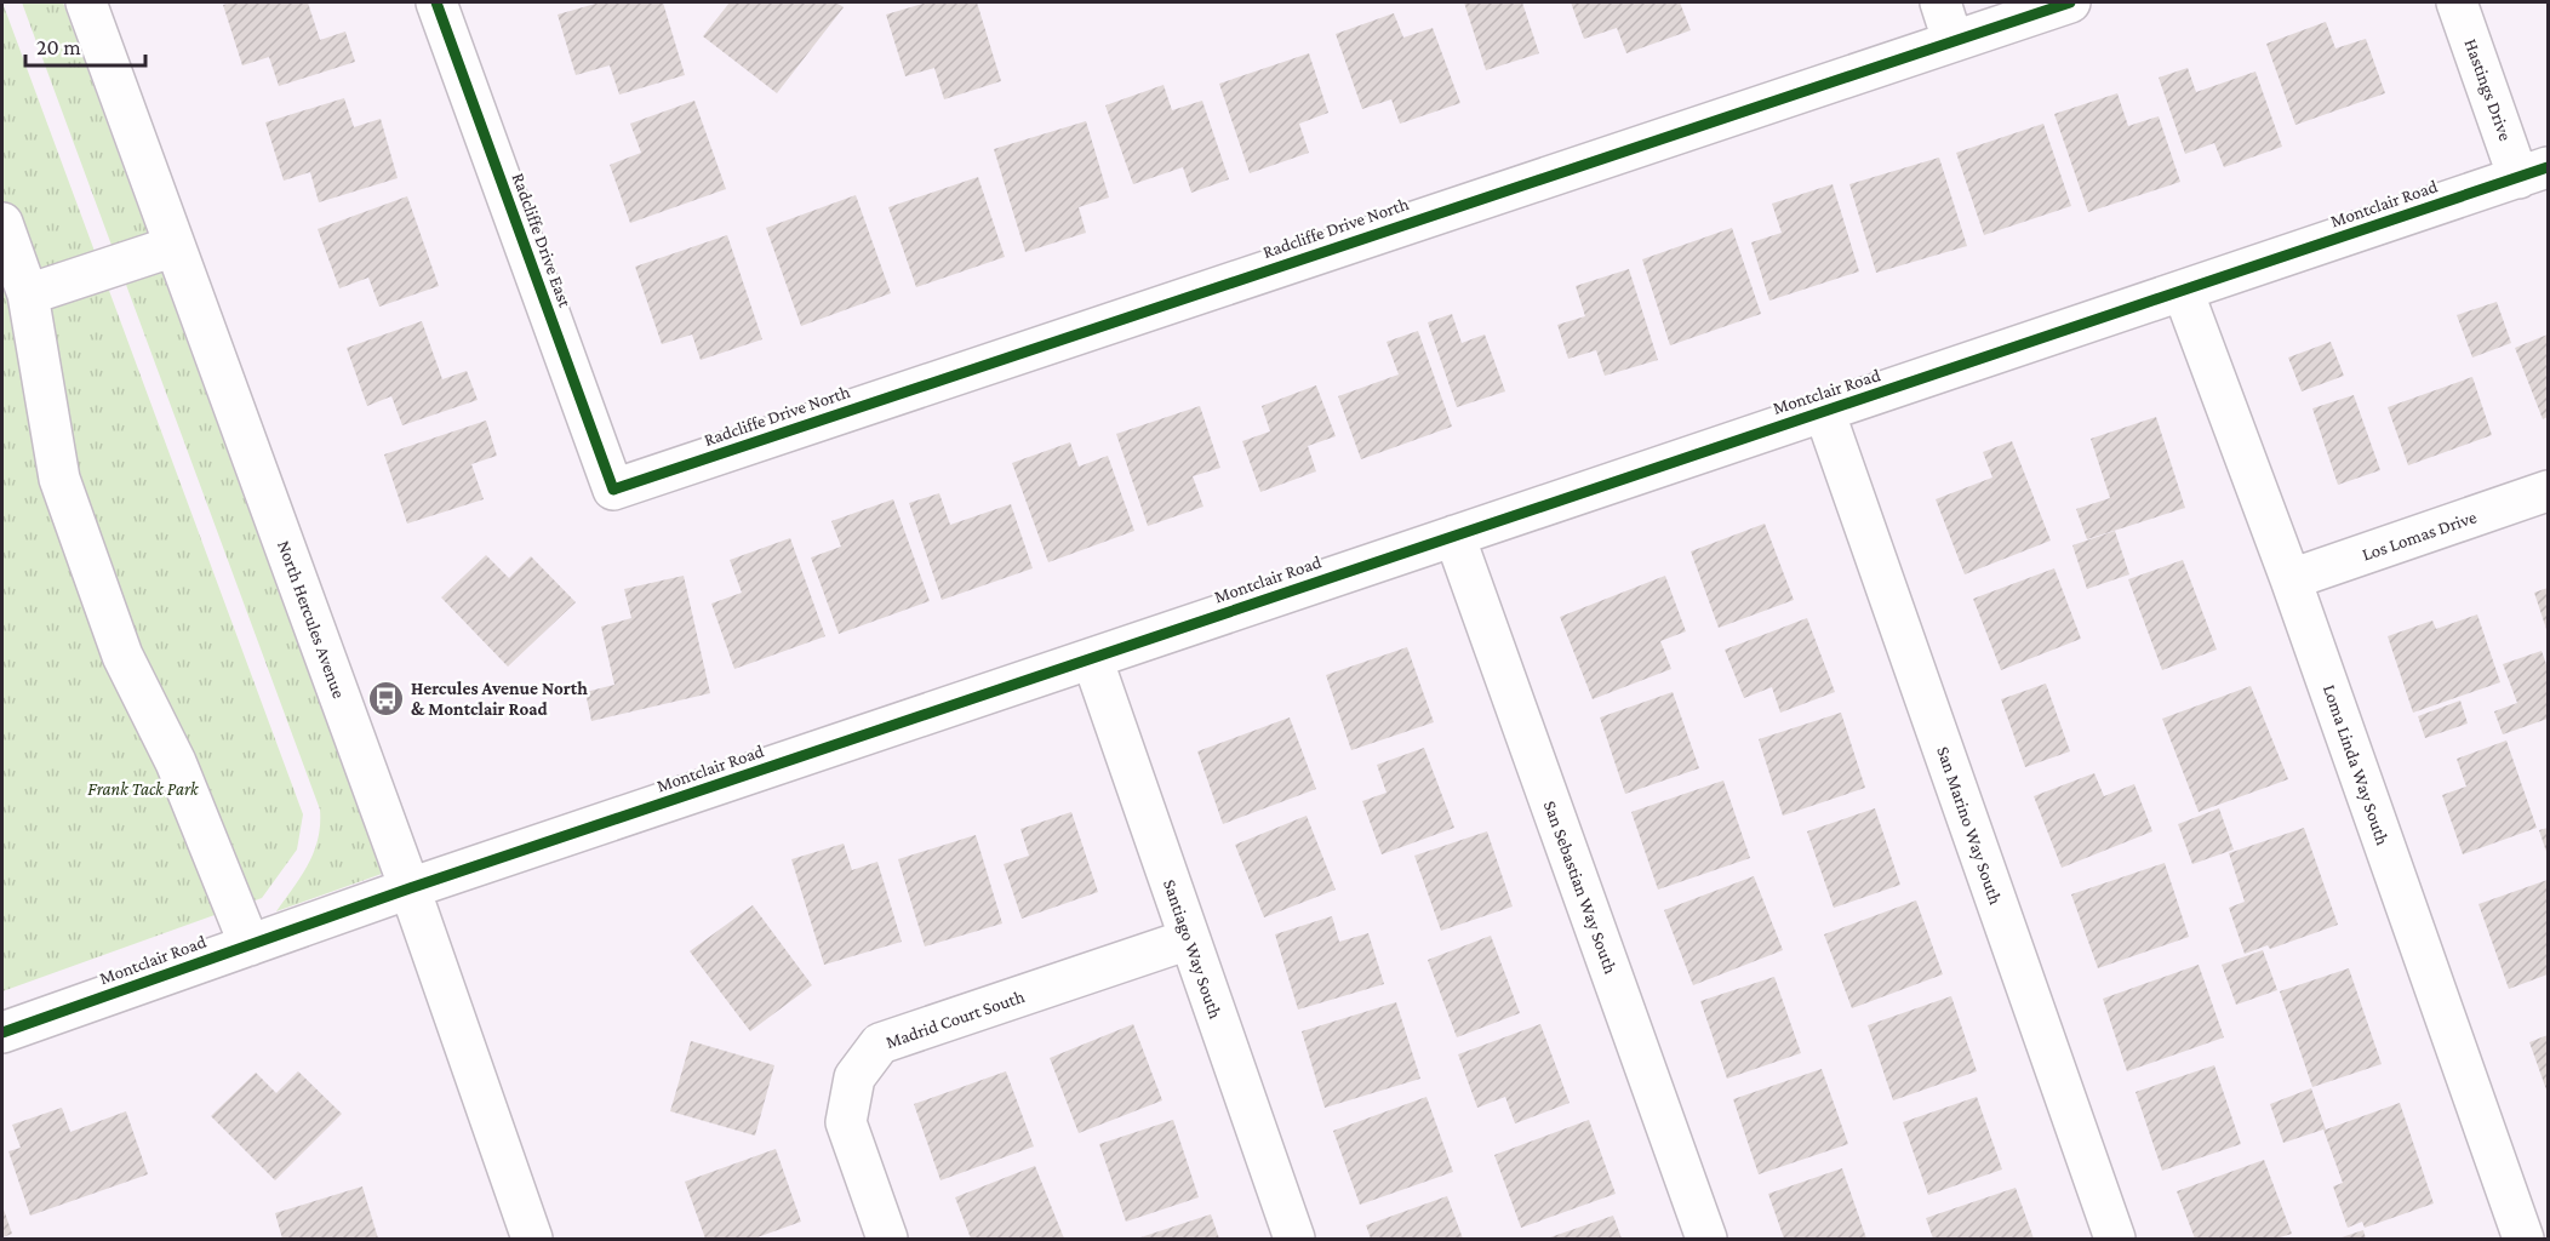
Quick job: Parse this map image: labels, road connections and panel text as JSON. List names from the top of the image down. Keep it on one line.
{"streets":{"street":["Hastings Drive","Montclair Road","Radcliffe Drive North","Radcliffe Drive East","Los Lomas Drive","North Hercules Avenue","Loma Linda Way South","San Marino Way South","San Sebastian Way South","Santiago Way South","Madrid Court South"]},"crossings":[["Hastings Drive","Montclair Road"],["Montclair Road","North Hercules Avenue"],["Montclair Road","Loma Linda Way South"],["Montclair Road","San Marino Way South"],["Montclair Road","San Sebastian Way South"],["Montclair Road","Santiago Way South"],["Radcliffe Drive North","Radcliffe Drive East"],["Los Lomas Drive","Loma Linda Way South"],["Santiago Way South","Madrid Court South"]],"parks":["Frank Tack Park"],"places":{"bus stop":["Hercules Avenue North & Montclair Road"]},"scale_bar":"20 m"}
